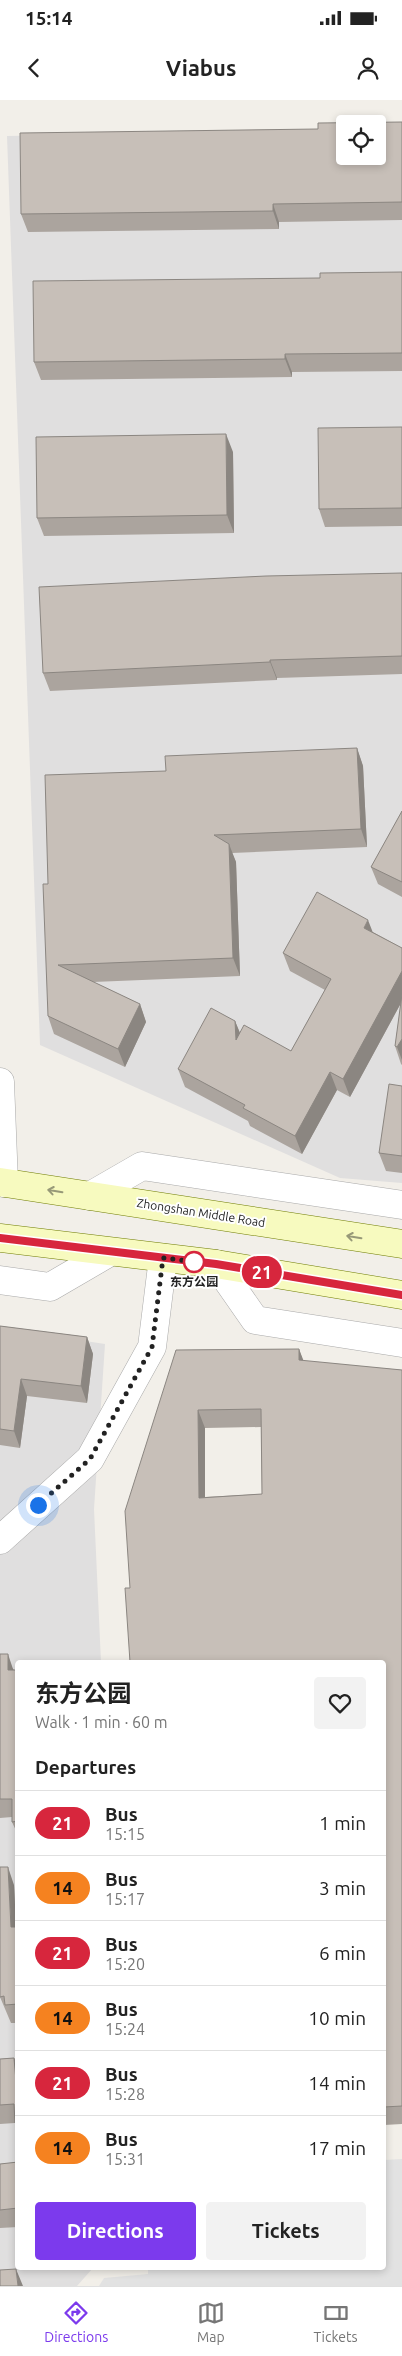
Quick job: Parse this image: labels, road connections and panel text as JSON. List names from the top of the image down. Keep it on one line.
{"streets":{"main road":["Zhongshan Middle Road"]},"places":["东方公园"],"lines":["bus line 21"],"page":{"status":"15:14","header":"Viabus","on_map":"21","heading":[["东方公园","Walk · 1 min · 60 m"],"Departures"],"list":[{"mark":"21","name":"Bus","note":"15:15","value":"1 min"},{"mark":"14","name":"Bus","note":"15:17","value":"3 min"},{"mark":"21","name":"Bus","note":"15:20","value":"6 min"},{"mark":"14","name":"Bus","note":"15:24","value":"10 min"},{"mark":"21","name":"Bus","note":"15:28","value":"14 min"},{"mark":"14","name":"Bus","note":"15:31","value":"17 min"}],"buttons":["Directions","Tickets"],"tabs":["Directions","Map","Tickets"]}}
